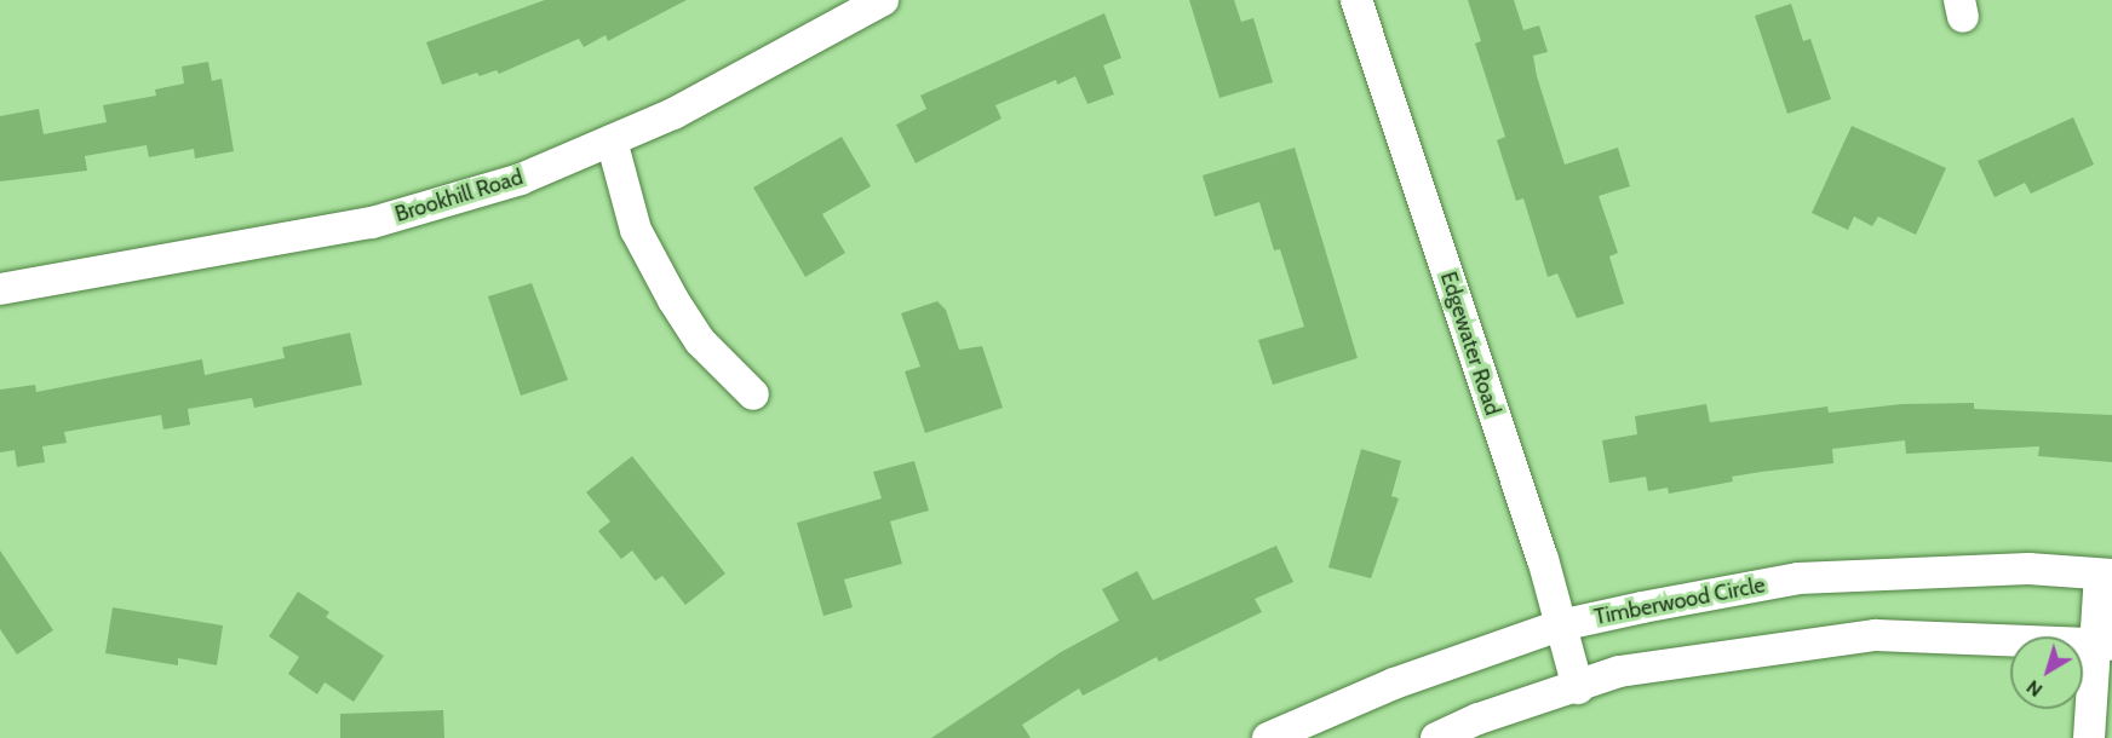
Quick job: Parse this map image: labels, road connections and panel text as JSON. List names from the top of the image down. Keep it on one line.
{"streets":{"street":["Brookhill Road","Edgewater Road","Timberwood Circle"]},"crossings":[["Edgewater Road","Timberwood Circle"]],"north":"bottom left"}
